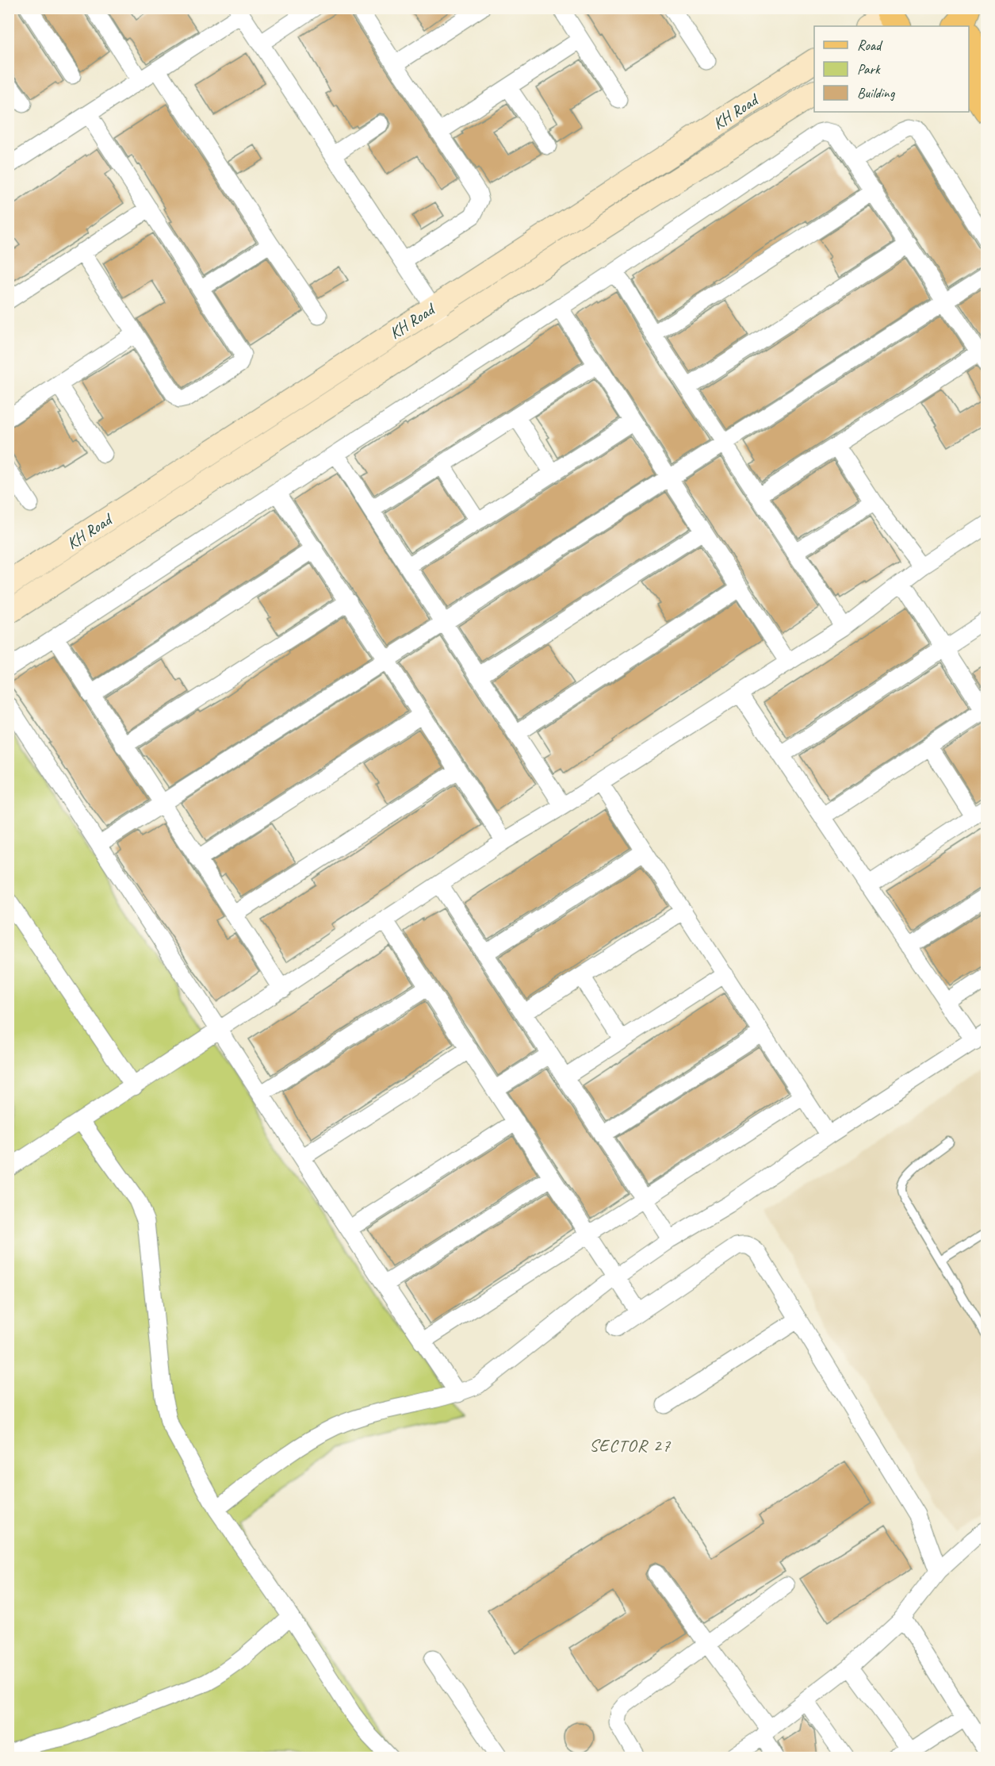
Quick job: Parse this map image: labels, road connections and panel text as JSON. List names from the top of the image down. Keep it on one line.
{"streets":{"main road":["KH Road"]},"districts":["SECTOR 27"],"legend":["Road","Park","Building"]}
